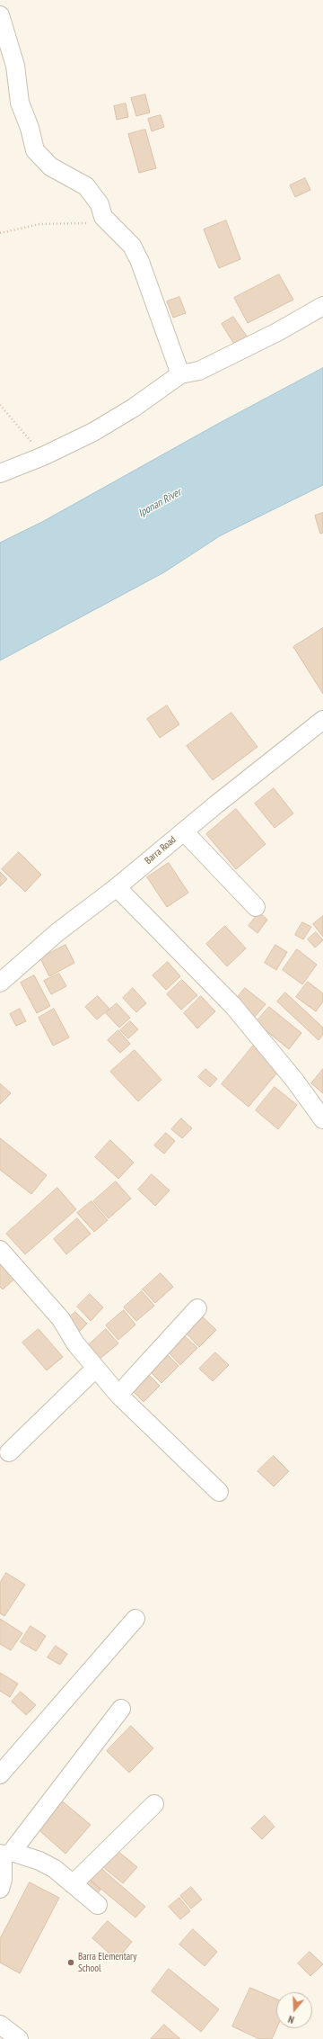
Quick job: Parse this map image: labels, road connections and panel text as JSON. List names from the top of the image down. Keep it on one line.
{"streets":{"street":["Barra Road"]},"water":["Iponan River"],"places":["Barra Elementary School"],"north":"bottom"}
